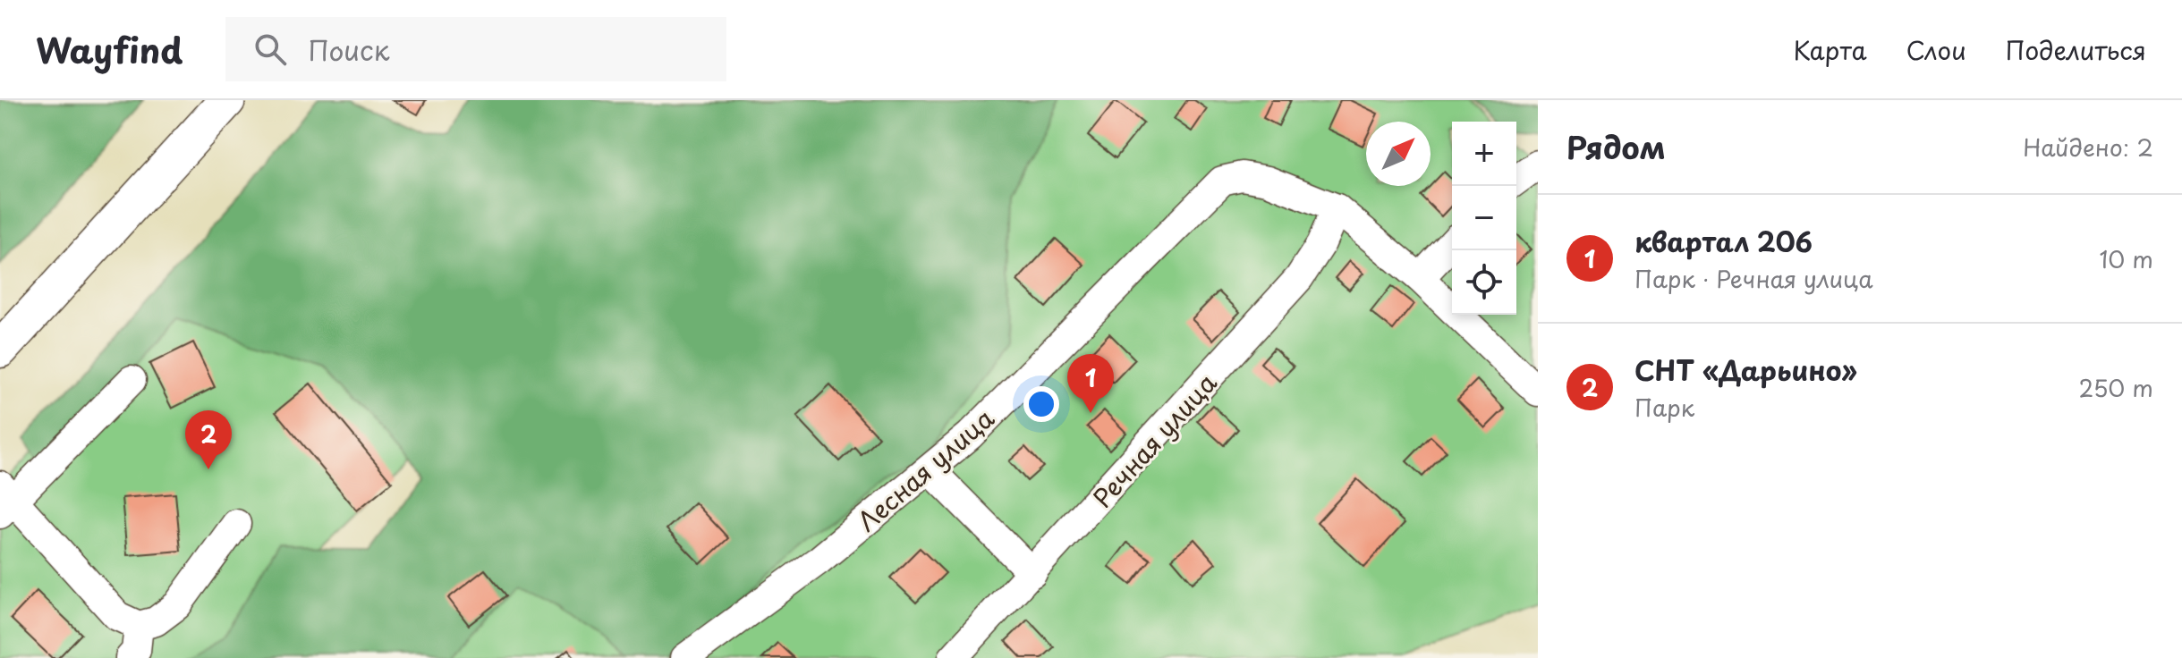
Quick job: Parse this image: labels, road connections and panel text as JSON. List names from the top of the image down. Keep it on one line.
{"streets":{"street":["Речная улица","Лесная улица"]},"crossings":[["Речная улица","Лесная улица"]],"north":"top right","page":{"header":"Wayfind","search":"Поиск","nav":["Карта","Слои","Поделиться"],"heading":["Рядом","Найдено: 2"],"map_buttons":["+","−"],"list":[{"mark":"1","name":"квартал 206","note":"Парк · Речная улица","value":"10 m"},{"mark":"2","name":"СНТ «Дарьино»","note":"Парк","value":"250 m"}],"pins":["1","2"]}}
